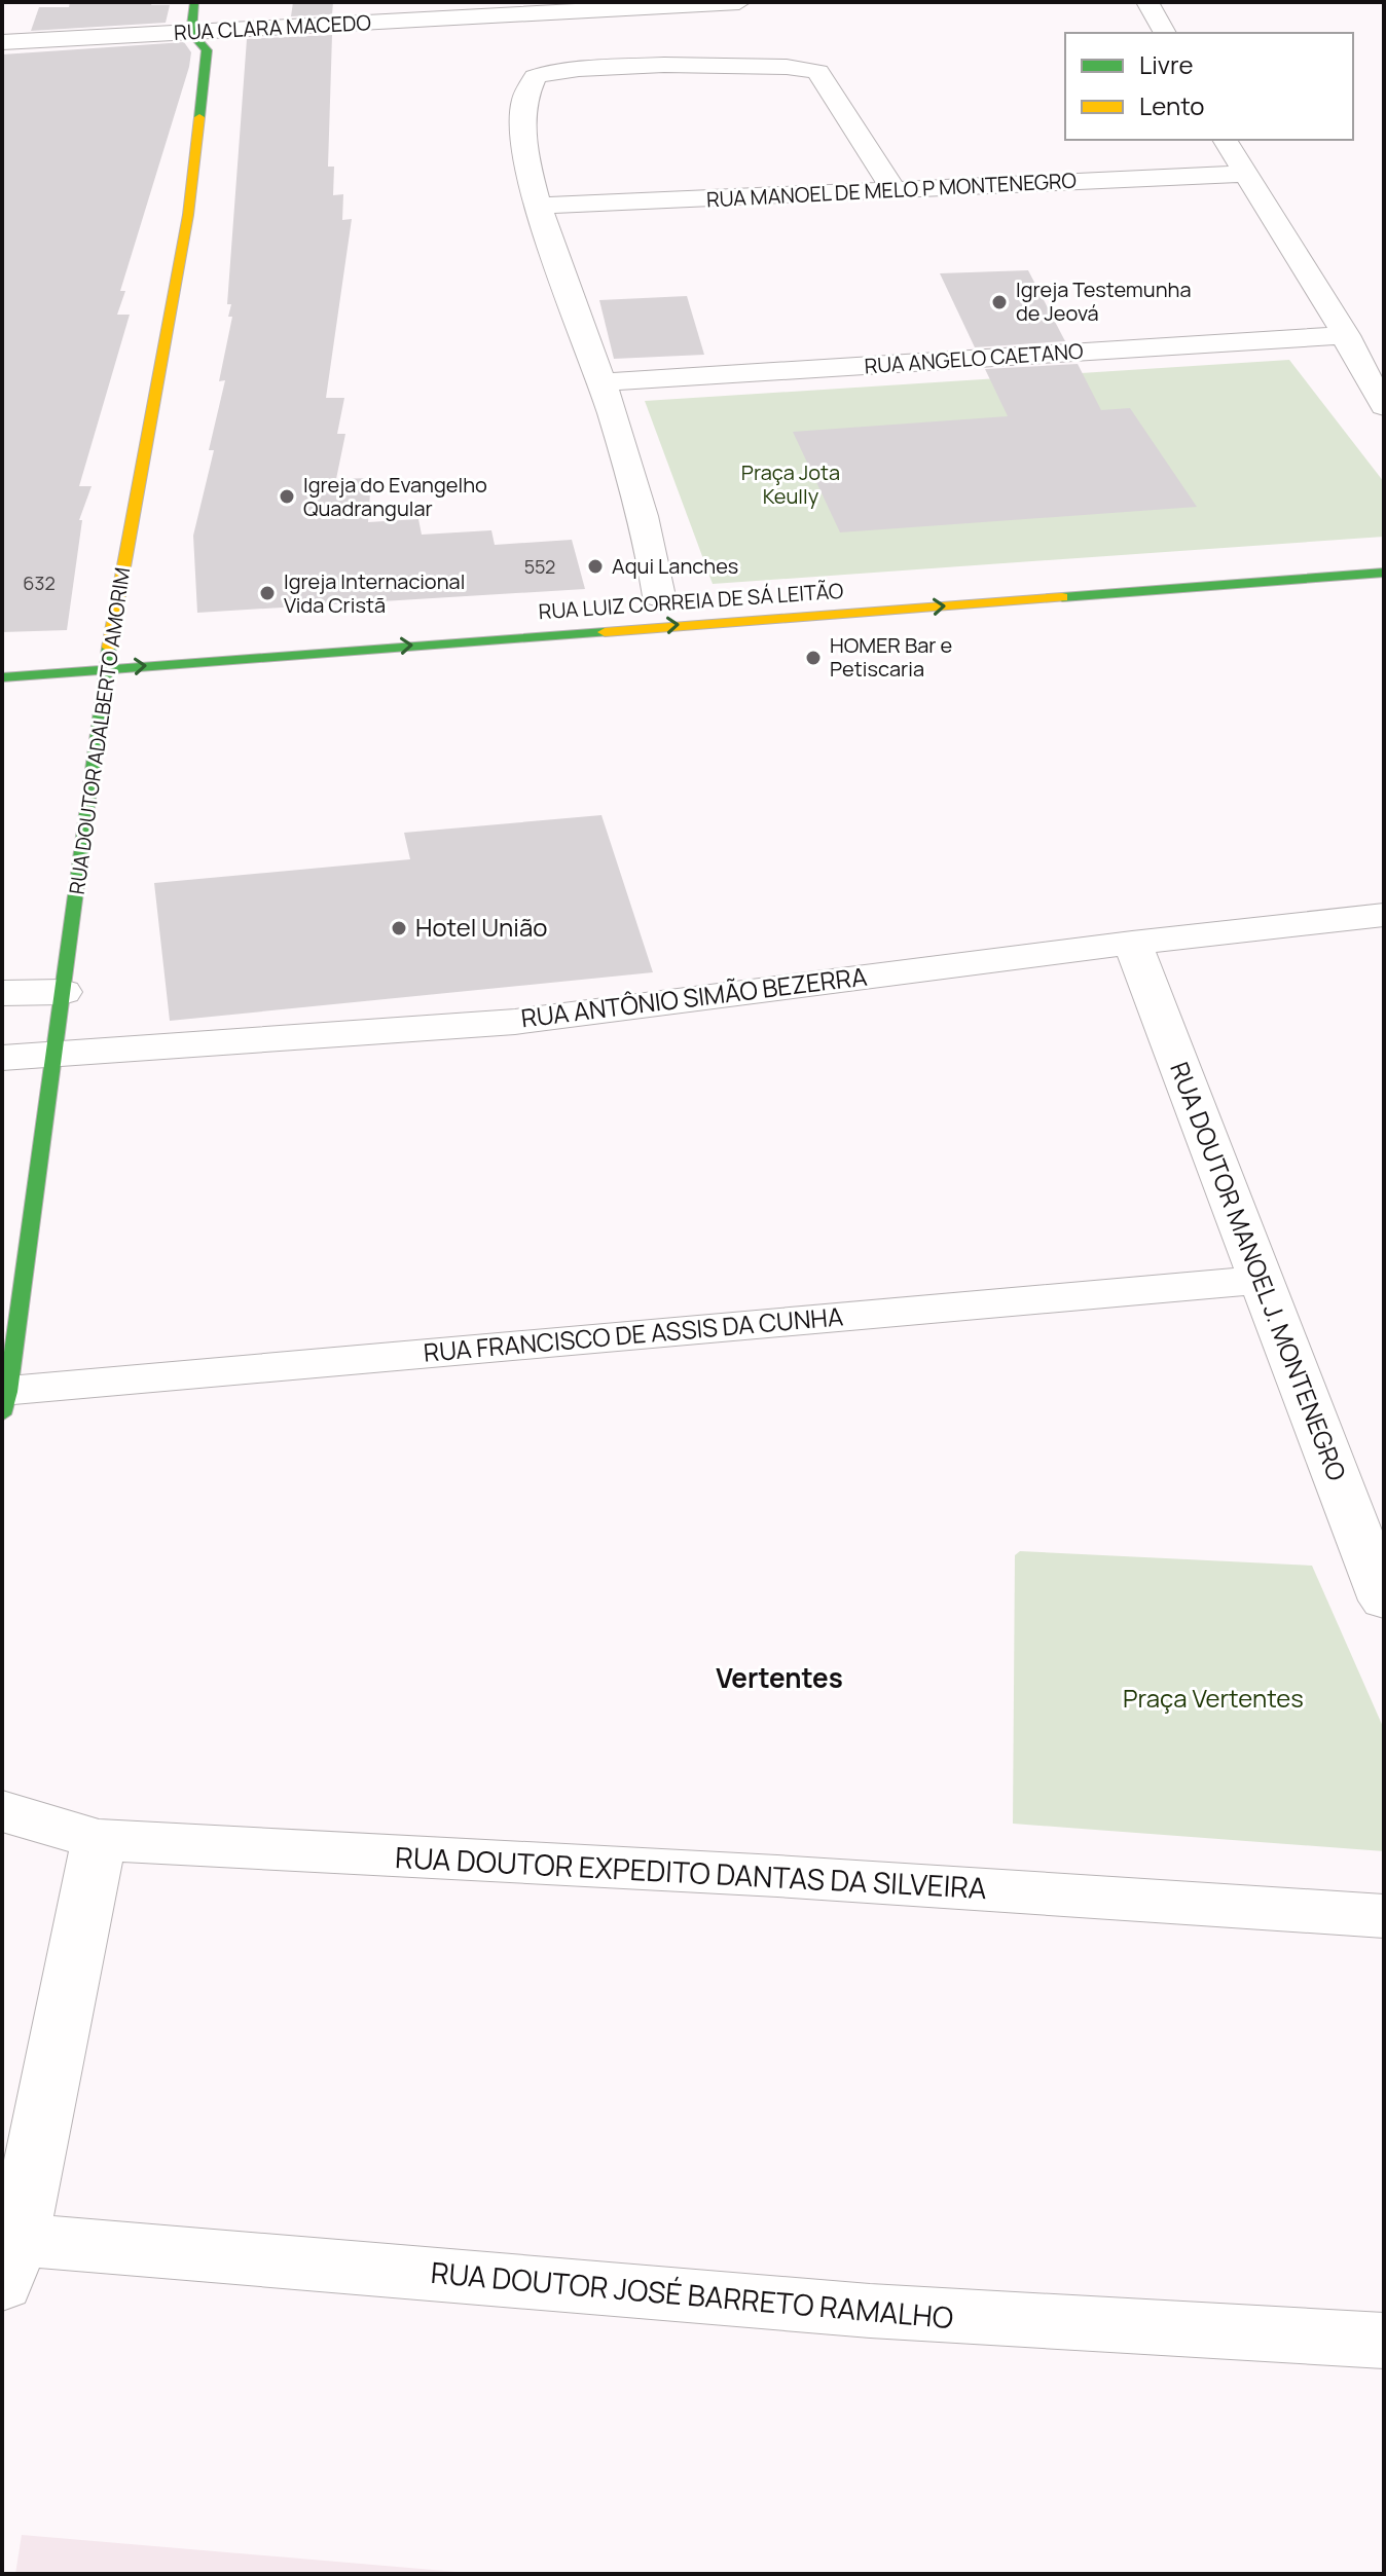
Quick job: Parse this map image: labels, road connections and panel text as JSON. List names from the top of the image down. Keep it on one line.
{"streets":{"street":["RUA CLARA MACEDO","RUA MANOEL DE MELO P MONTENEGRO","RUA ANGELO CAETANO","RUA LUIZ CORREIA DE SÁ LEITÃO","RUA DOUTOR ADALBERTO AMORIM","RUA ANTÔNIO SIMÃO BEZERRA","RUA DOUTOR MANOEL J. MONTENEGRO","RUA FRANCISCO DE ASSIS DA CUNHA","RUA DOUTOR EXPEDITO DANTAS DA SILVEIRA","RUA DOUTOR JOSÉ BARRETO RAMALHO"]},"crossings":[["RUA CLARA MACEDO","RUA DOUTOR ADALBERTO AMORIM"],["RUA LUIZ CORREIA DE SÁ LEITÃO","RUA DOUTOR ADALBERTO AMORIM"],["RUA DOUTOR ADALBERTO AMORIM","RUA ANTÔNIO SIMÃO BEZERRA"],["RUA DOUTOR ADALBERTO AMORIM","RUA FRANCISCO DE ASSIS DA CUNHA"],["RUA ANTÔNIO SIMÃO BEZERRA","RUA DOUTOR MANOEL J. MONTENEGRO"],["RUA DOUTOR MANOEL J. MONTENEGRO","RUA FRANCISCO DE ASSIS DA CUNHA"]],"one_way":["RUA LUIZ CORREIA DE SÁ LEITÃO"],"districts":["Vertentes"],"parks":["Praça Jota Keully","Praça Vertentes"],"places":["Igreja Testemunha de Jeová","Igreja do Evangelho Quadrangular","Aqui Lanches","Igreja Internacional Vida Cristã","HOMER Bar e Petiscaria","Hotel União"],"house_numbers":["552","632"],"legend":["Livre","Lento"]}
